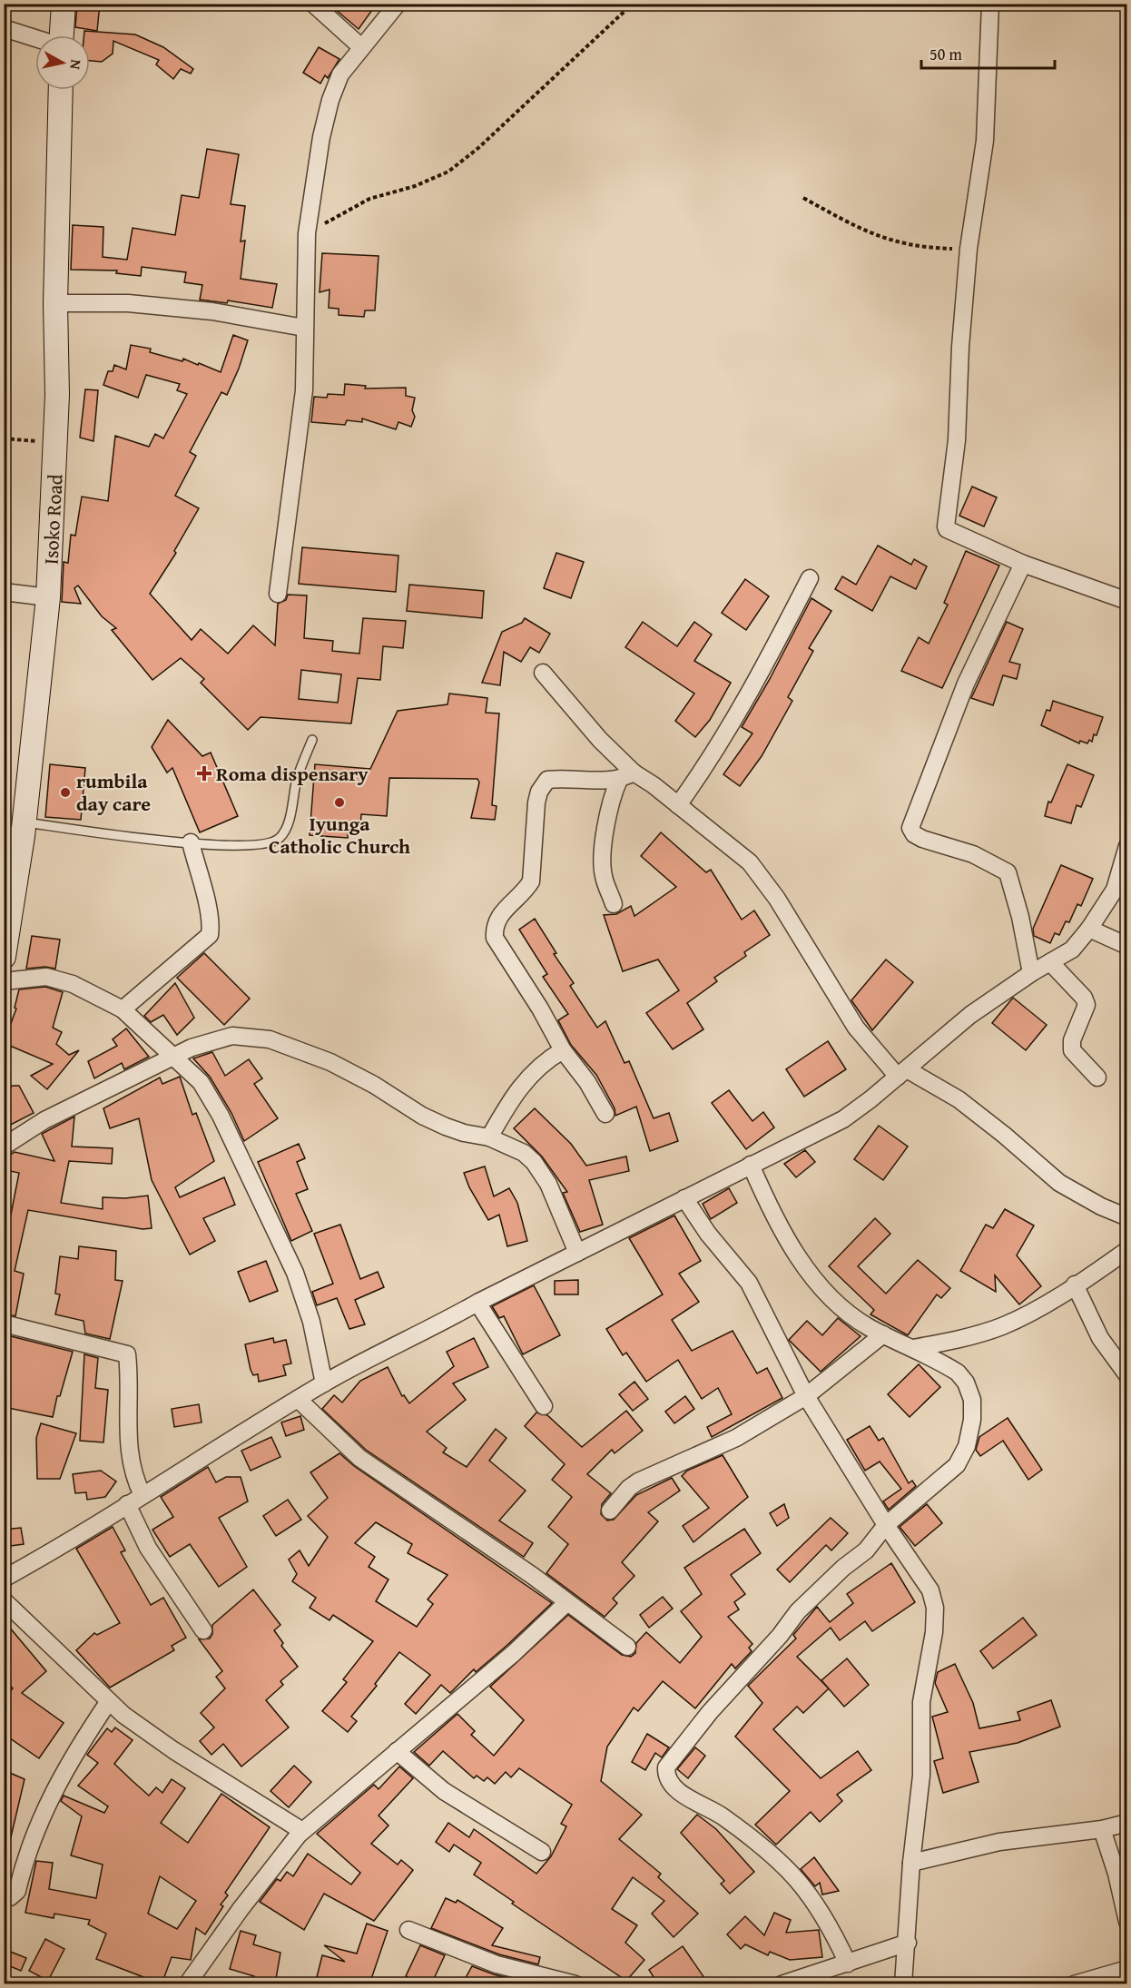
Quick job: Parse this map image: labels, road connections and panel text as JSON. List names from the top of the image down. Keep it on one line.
{"streets":{"street":["Isoko Road"]},"places":{"health":["Roma dispensary"],"other":["rumbila day care","Iyunga Catholic Church"]},"scale_bar":"50 m","north":"right"}
